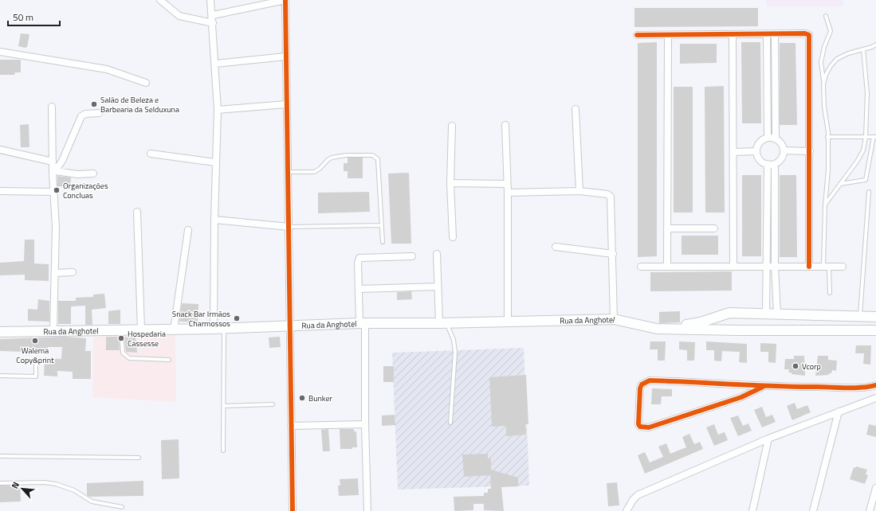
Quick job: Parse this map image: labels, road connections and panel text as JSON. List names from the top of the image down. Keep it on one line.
{"streets":{"main road":["Rua da Anghotel"]},"places":["Salão de Beleza e Barbearia da Selduxuna","Organizações Concluas","Snack Bar Irmãos Charmossos","Hospedaria Cassesse","Walema Copy&print","Vcorp","Bunker"],"scale_bar":"50 m","north":"top left"}
